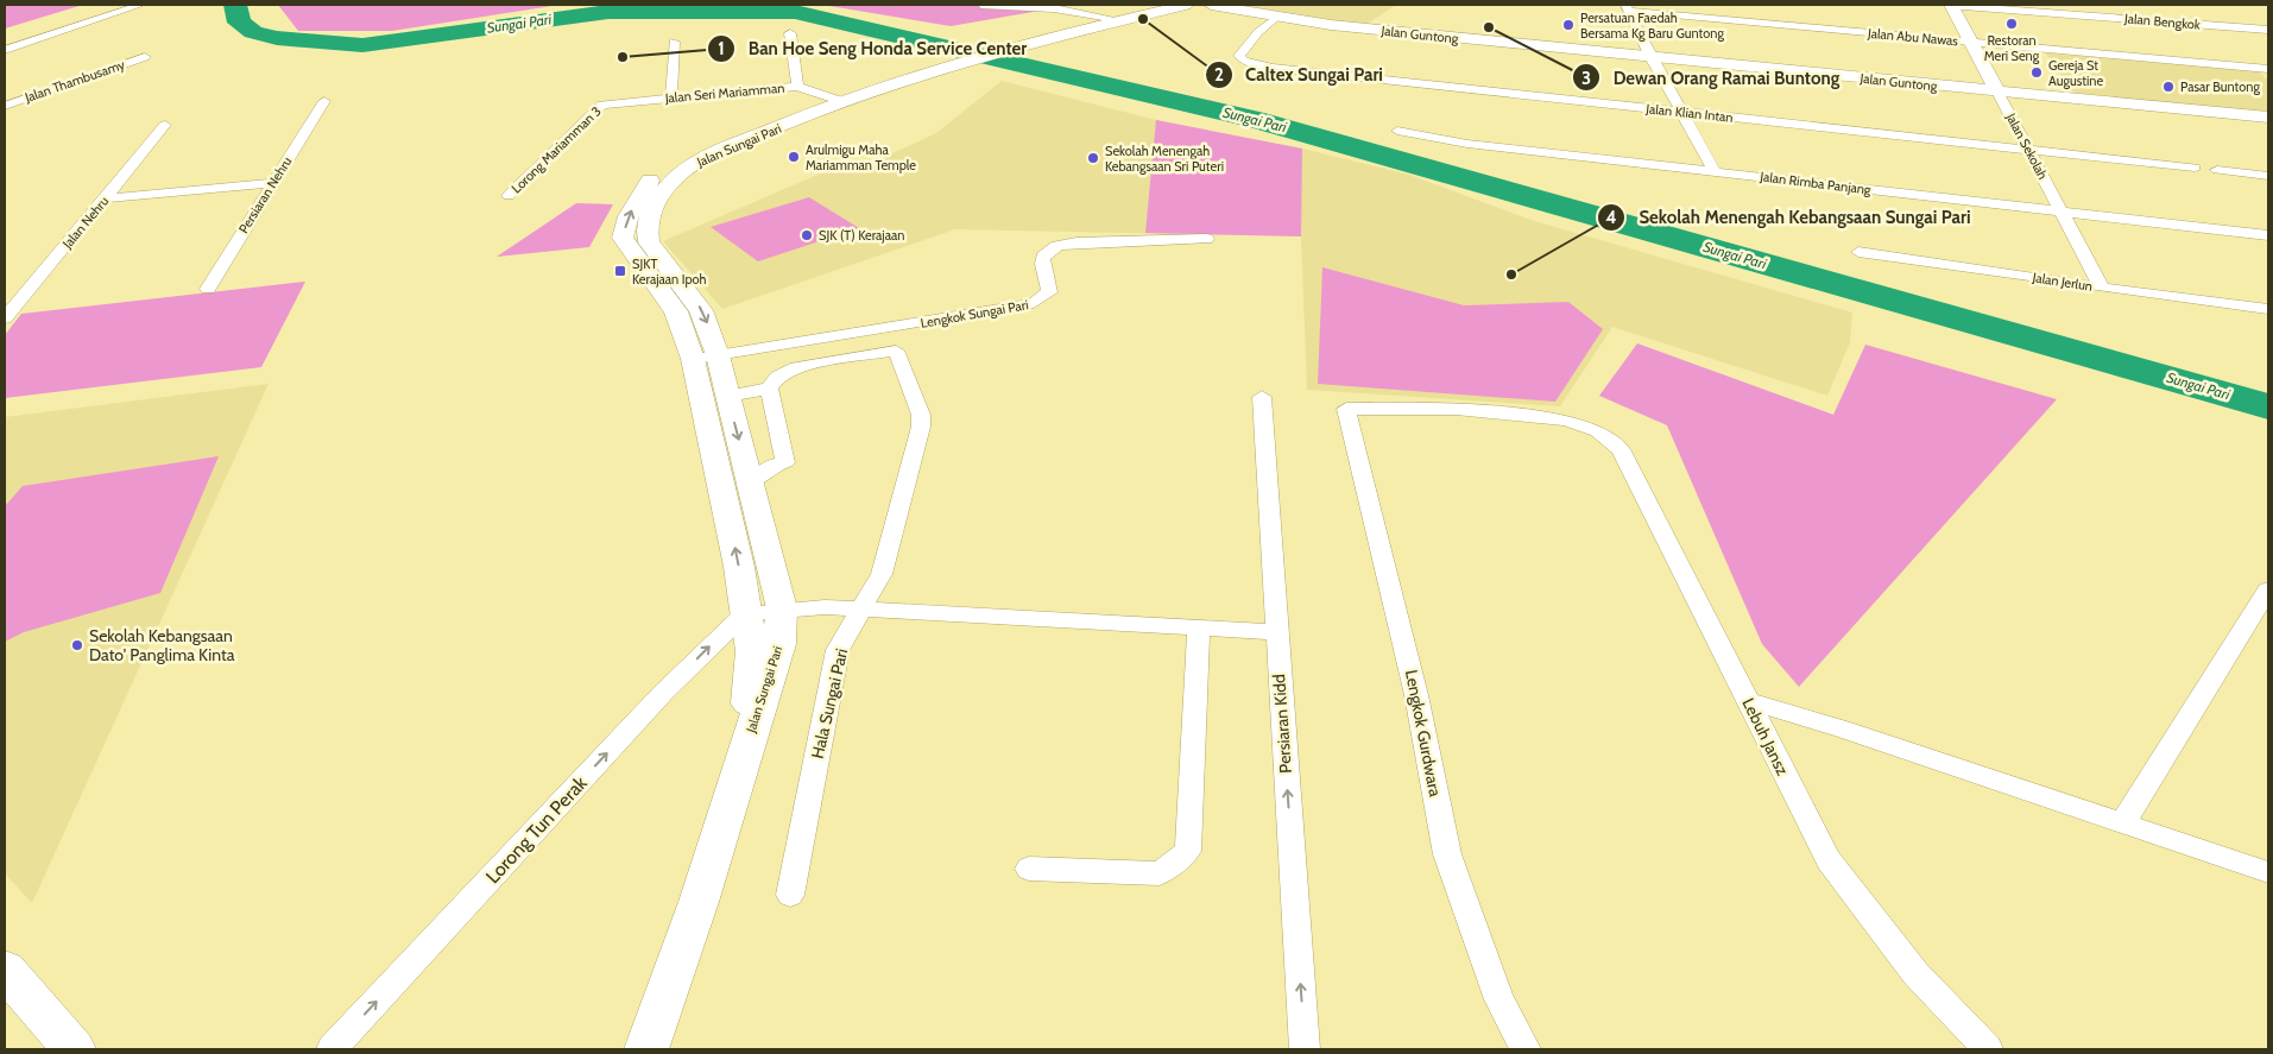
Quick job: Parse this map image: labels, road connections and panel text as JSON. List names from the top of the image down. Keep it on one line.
{"streets":{"main road":["Jalan Guntong","Jalan Sungai Pari","Jalan Sekolah"],"street":["Jalan Bengkok","Jalan Abu Nawas","Jalan Thambusamy","Jalan Seri Mariamman","Jalan Klian Intan","Lorong Mariamman 3","Jalan Rimba Panjang","Persiaran Nehru","Jalan Nehru","Jalan Jerlun","Lengkok Sungai Pari","Hala Sungai Pari","Persiaran Kidd","Lengkok Gurdwara","Lebuh Jansz","Lorong Tun Perak"]},"crossings":[["Jalan Bengkok","Jalan Sekolah"],["Jalan Guntong","Jalan Klian Intan"],["Jalan Guntong","Jalan Sekolah"],["Jalan Abu Nawas","Jalan Sekolah"],["Jalan Seri Mariamman","Jalan Sungai Pari"],["Jalan Seri Mariamman","Lorong Mariamman 3"],["Jalan Klian Intan","Jalan Sekolah"],["Jalan Sungai Pari","Lengkok Sungai Pari"],["Jalan Sungai Pari","Lorong Tun Perak"],["Jalan Sekolah","Jalan Rimba Panjang"],["Jalan Sekolah","Jalan Jerlun"],["Lengkok Gurdwara","Lebuh Jansz"]],"one_way":["Persiaran Kidd","Lorong Tun Perak"],"water":["Sungai Pari"],"places":{"other":["Caltex Sungai Pari","Restoran Meri Seng","Persatuan Faedah Bersama Kg Baru Guntong","Dewan Orang Ramai Buntong","Ban Hoe Seng Honda Service Center","Gereja St Augustine","Pasar Buntong","Arulmigu Maha Mariamman Temple","Sekolah Menengah Kebangsaan Sri Puteri","SJK (T) Kerajaan","Sekolah Menengah Kebangsaan Sungai Pari","Sekolah Kebangsaan Dato' Panglima Kinta"],"transit":["SJKT Kerajaan Ipoh"]}}
